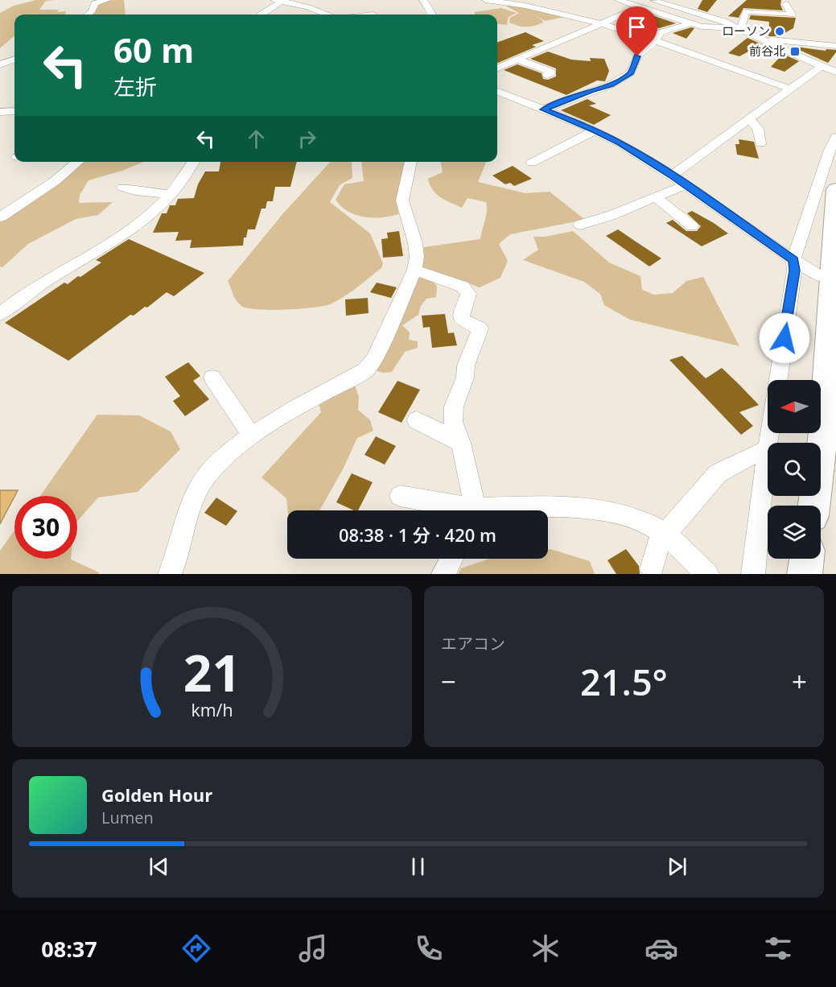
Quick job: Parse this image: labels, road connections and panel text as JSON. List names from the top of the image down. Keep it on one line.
{"places":{"other":["ローソン"],"transit":["前谷北"]},"north":"left","page":{"turn":["60 m","左折"],"limit":"30","trip":"08:38 · 1 分 · 420 m","tile":"エアコン","heat":["−","21.5°","+"],"song":["Golden Hour","Lumen"],"tabs":"08:37","gauge":["21","km/h"]}}
